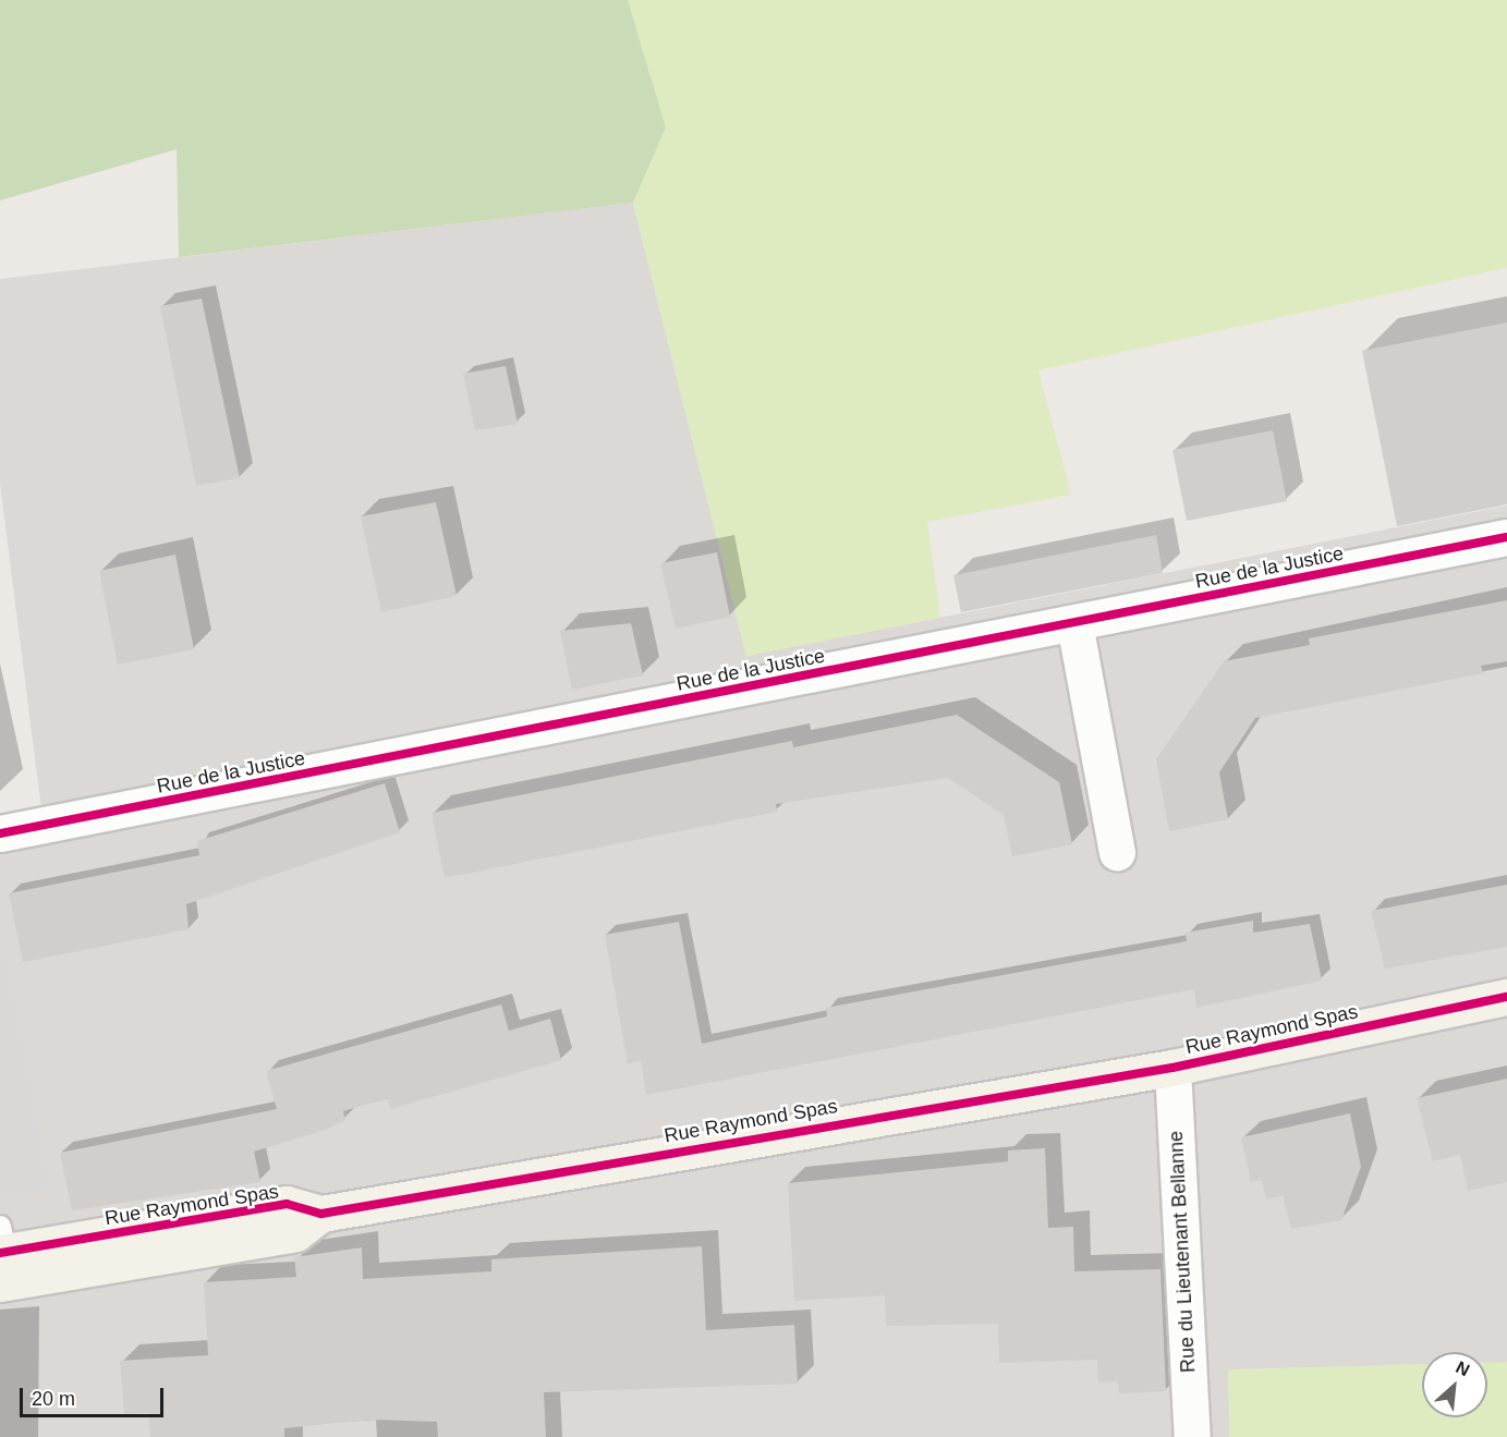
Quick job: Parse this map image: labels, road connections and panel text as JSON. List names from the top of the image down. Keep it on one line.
{"streets":{"street":["Rue de la Justice","Rue Raymond Spas","Rue du Lieutenant Bellanne"]},"crossings":[["Rue Raymond Spas","Rue du Lieutenant Bellanne"]],"scale_bar":"20 m","north":"top right"}
